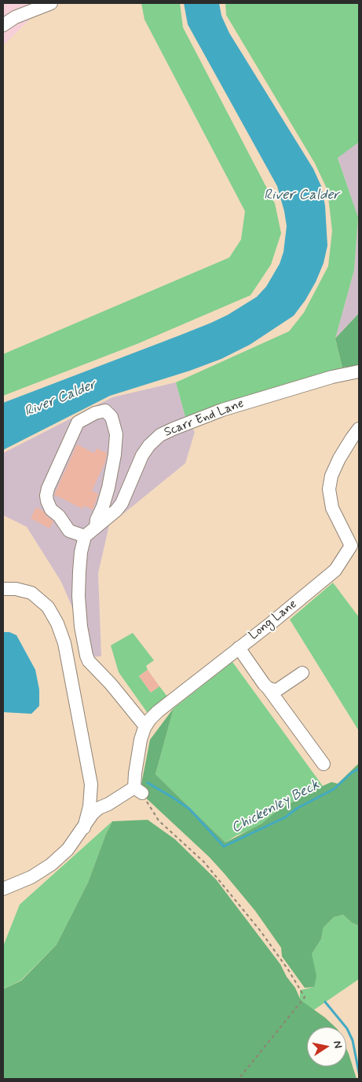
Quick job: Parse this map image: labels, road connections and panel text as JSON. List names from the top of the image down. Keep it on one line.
{"streets":{"street":["Scarr End Lane","Long Lane"]},"water":["River Calder","Chickenley Beck"],"north":"right"}
